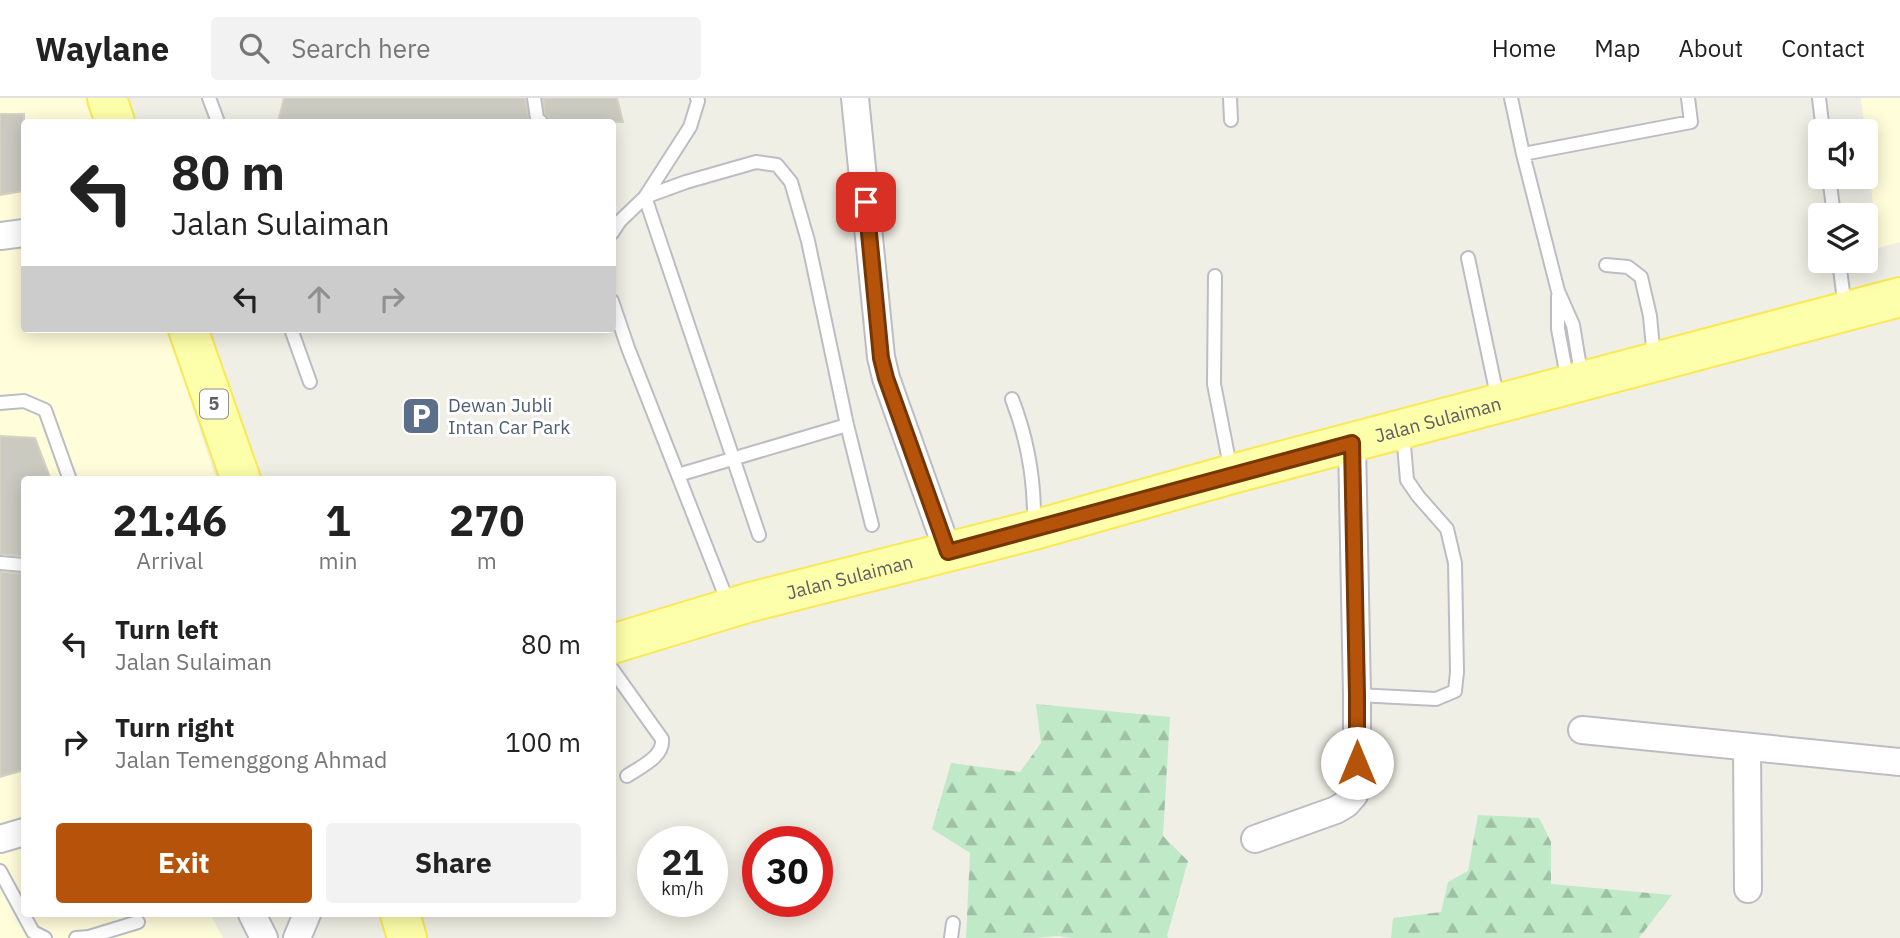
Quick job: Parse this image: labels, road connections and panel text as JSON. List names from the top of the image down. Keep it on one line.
{"streets":{"main road":["5","Jalan Sulaiman"]},"places":{"parking":["Dewan Jubli Intan Car Park"]},"page":{"header":"Waylane","search":"Search here","nav":["Home","Map","About","Contact"],"turn":["80 m","Jalan Sulaiman"],"eta":["21:46","Arrival","1","min","270","m"],"list":[{"name":"Turn left","note":"Jalan Sulaiman","value":"80 m"},{"name":"Turn right","note":"Jalan Temenggong Ahmad","value":"100 m"}],"buttons":["Exit","Share"],"speed":"21 km/h","limit":"30"}}
